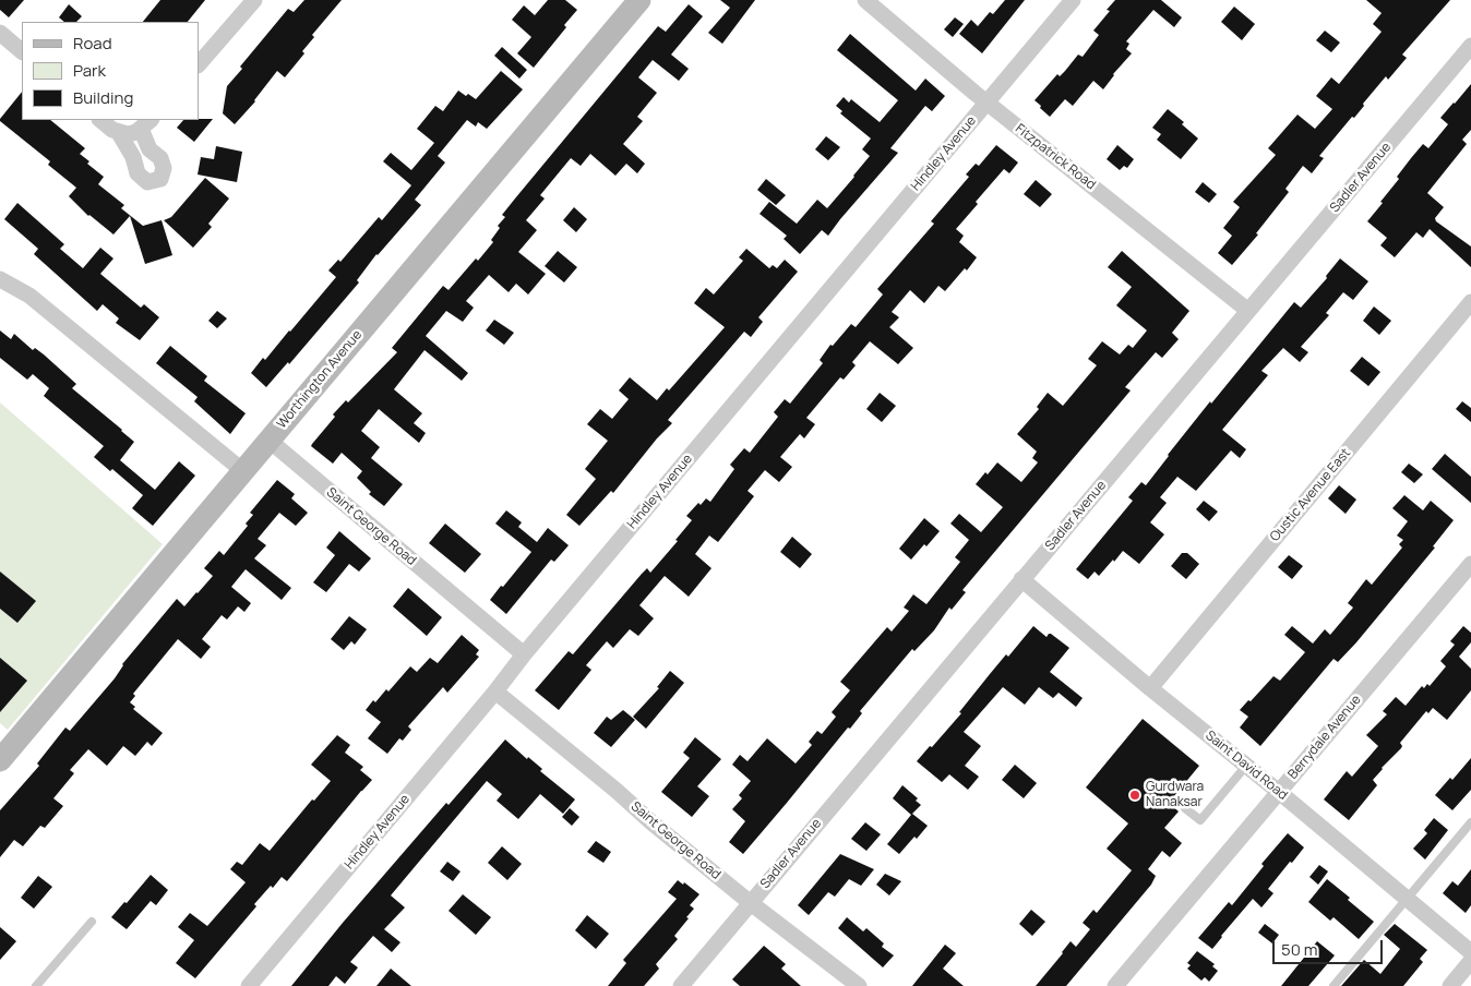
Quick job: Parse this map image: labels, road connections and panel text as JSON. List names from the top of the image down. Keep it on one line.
{"streets":{"street":["Hindley Avenue","Fitzpatrick Road","Sadler Avenue","Worthington Avenue","Oustic Avenue East","Saint George Road","Berrydale Avenue","Saint David Road"]},"crossings":[["Hindley Avenue","Fitzpatrick Road"],["Hindley Avenue","Saint George Road"],["Fitzpatrick Road","Sadler Avenue"],["Sadler Avenue","Saint George Road"],["Sadler Avenue","Saint David Road"],["Worthington Avenue","Saint George Road"],["Oustic Avenue East","Saint David Road"],["Berrydale Avenue","Saint David Road"]],"places":["Gurdwara Nanaksar"],"legend":["Road","Park","Building"],"scale_bar":"50 m"}
